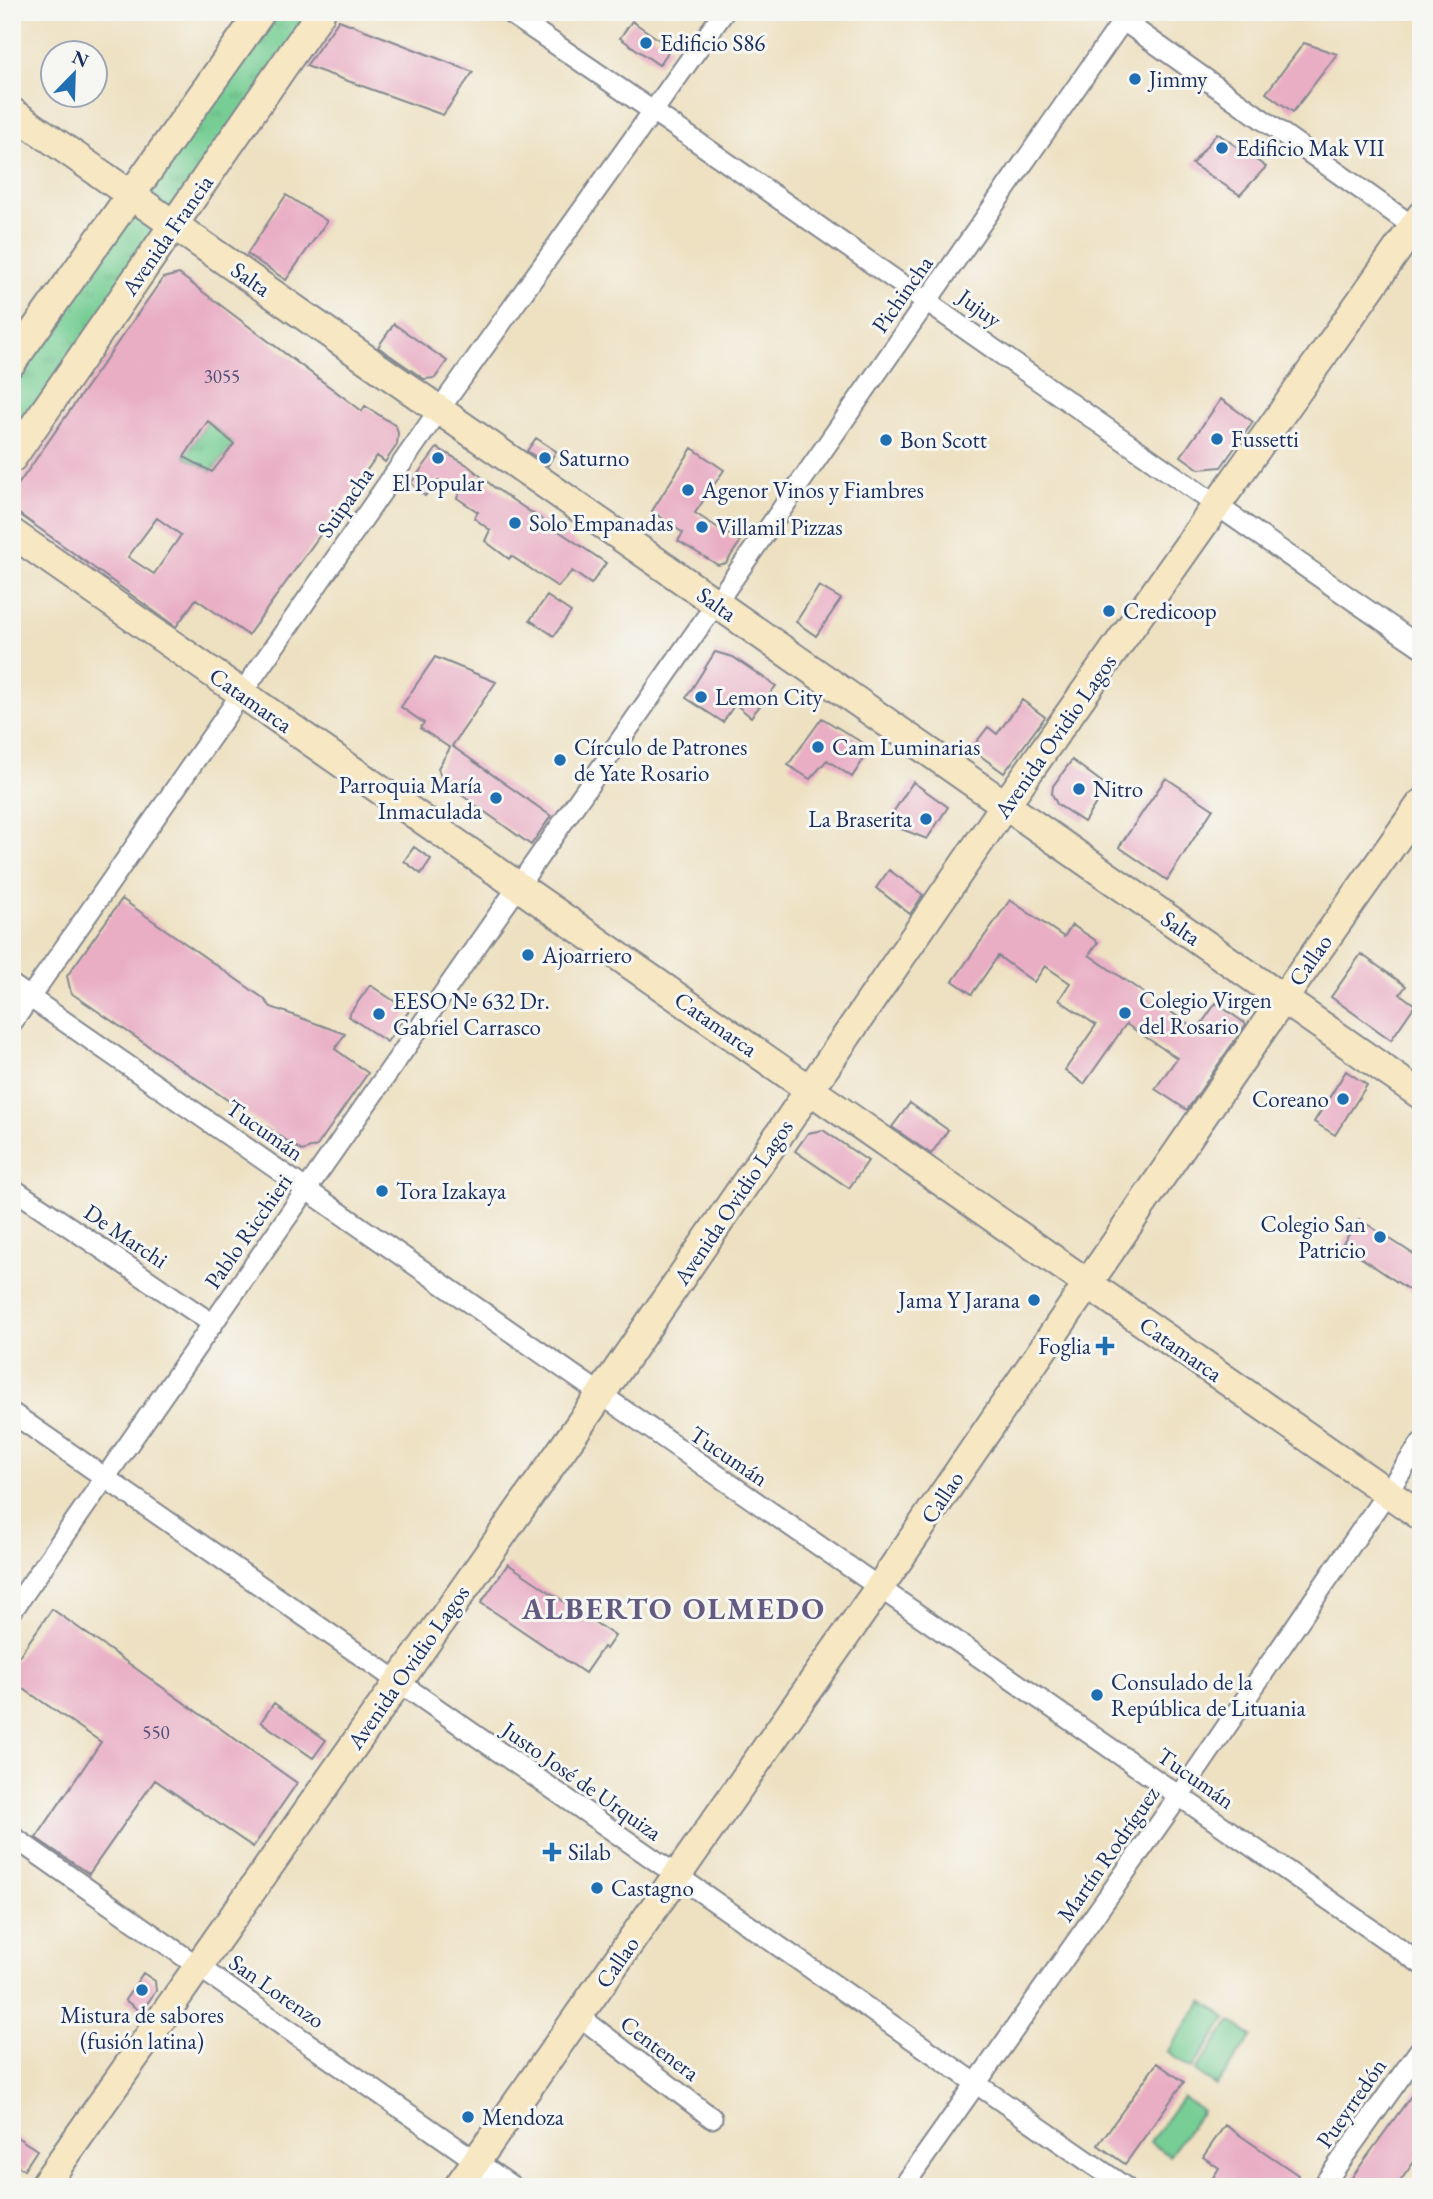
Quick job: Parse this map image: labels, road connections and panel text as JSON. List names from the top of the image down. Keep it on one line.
{"streets":{"main road":["Avenida Francia","Salta","Catamarca","Avenida Ovidio Lagos","Callao"],"street":["Pichincha","Jujuy","Suipacha","Tucumán","Pablo Ricchieri","De Marchi","Justo José de Urquiza","Martín Rodríguez","San Lorenzo","Centenera","Pueyrredón"]},"crossings":[["Avenida Francia","Salta"],["Salta","Pichincha"],["Salta","Suipacha"],["Salta","Avenida Ovidio Lagos"],["Salta","Callao"],["Salta","Pablo Ricchieri"],["Pichincha","Jujuy"],["Pichincha","Pablo Ricchieri"],["Jujuy","Suipacha"],["Jujuy","Avenida Ovidio Lagos"],["Suipacha","Catamarca"],["Suipacha","Tucumán"],["Catamarca","Avenida Ovidio Lagos"],["Catamarca","Callao"],["Catamarca","Pablo Ricchieri"],["Catamarca","Martín Rodríguez"],["Avenida Ovidio Lagos","Tucumán"],["Avenida Ovidio Lagos","Justo José de Urquiza"],["Avenida Ovidio Lagos","San Lorenzo"],["Callao","Tucumán"],["Callao","Justo José de Urquiza"],["Callao","San Lorenzo"],["Callao","Centenera"],["Tucumán","Pablo Ricchieri"],["Tucumán","Martín Rodríguez"],["Pablo Ricchieri","De Marchi"],["Pablo Ricchieri","Justo José de Urquiza"],["Justo José de Urquiza","Martín Rodríguez"]],"districts":["ALBERTO OLMEDO"],"places":{"other":["Edificio S86","Jimmy","Edificio Mak VII","Fussetti","Bon Scott","El Popular","Saturno","Agenor Vinos y Fiambres","Solo Empanadas","Villamil Pizzas","Credicoop","Lemon City","Cam Luminarias","Círculo de Patrones de Yate Rosario","Nitro","Parroquia María Inmaculada","La Braserita","Ajoarriero","Colegio Virgen del Rosario","EESO Nº 632 Dr. Gabriel Carrasco","Coreano","Tora Izakaya","Colegio San Patricio","Jama Y Jarana","Consulado de la República de Lituania","Castagno","Mistura de sabores (fusión latina)","Mendoza"],"health":["Foglia","Silab"]},"house_numbers":["3055","550"],"north":"top right"}
